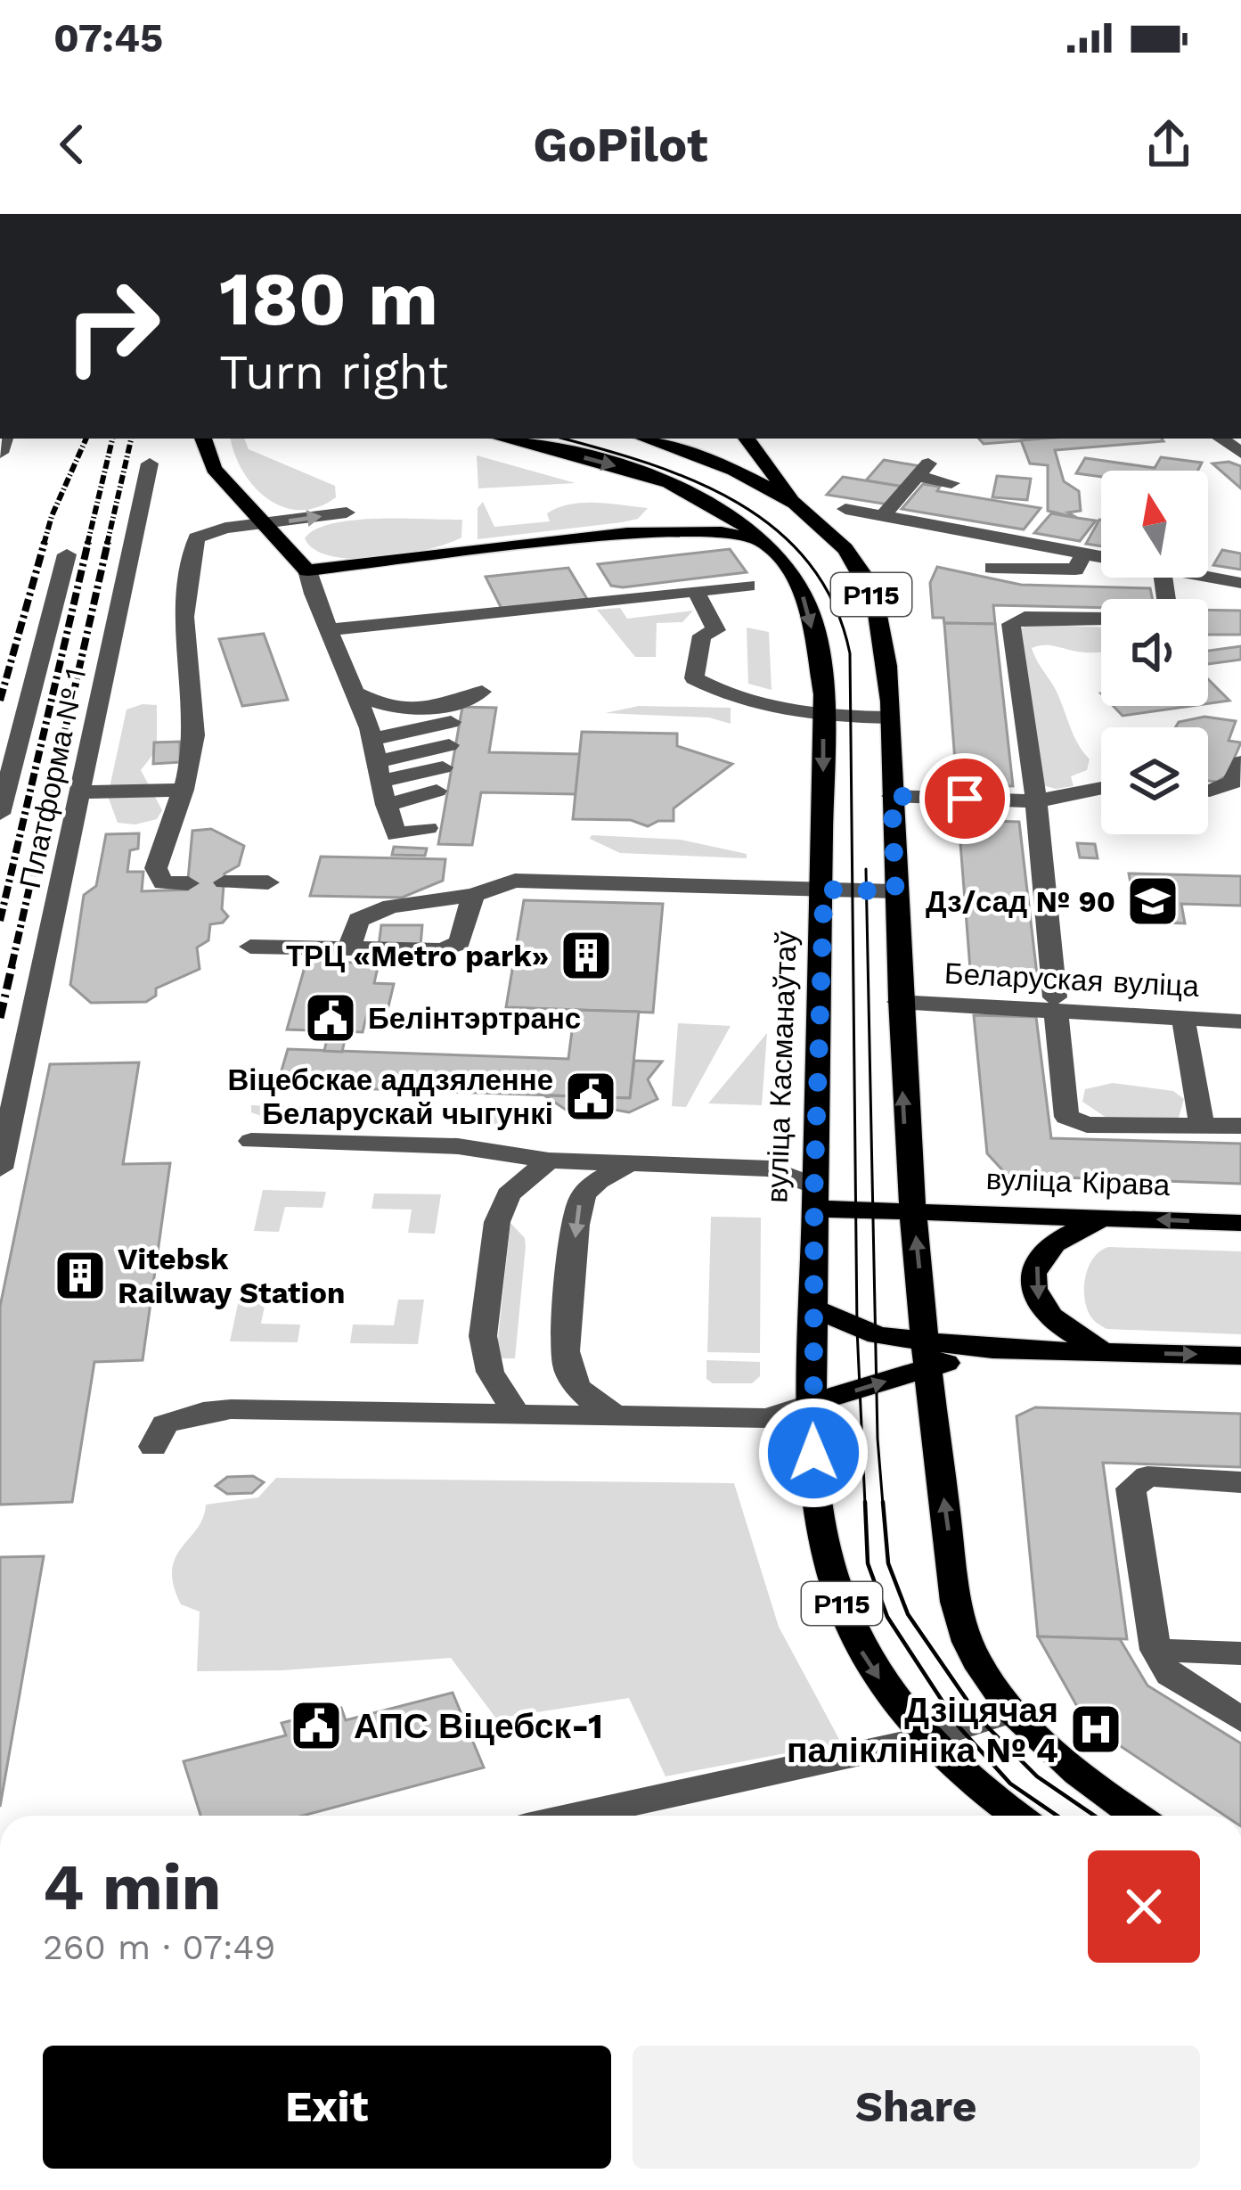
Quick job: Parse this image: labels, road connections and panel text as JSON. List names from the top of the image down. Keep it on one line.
{"streets":{"main road":["Р115","вуліца Касманаўтаў","вуліца Кірава"],"street":["Платформа № 1","Беларуская вуліца"]},"crossings":[["Р115","Беларуская вуліца"],["Р115","вуліца Кірава"],["вуліца Касманаўтаў","вуліца Кірава"]],"places":{"school or university":["Дз/сад № 90"],"building":["ТРЦ «Metro park»","Vitebsk Railway Station"],"public building":["Белінтэртранс","Віцебскае аддзяленне Беларускай чыгункі","АПС Віцебск-1"],"hospital":["Дзіцячая паліклініка № 4"]},"north":"top","page":{"status":"07:45","header":"GoPilot","turn":["180 m","Turn right"],"heading":["4 min","260 m · 07:49"],"buttons":["Exit","Share"]}}
